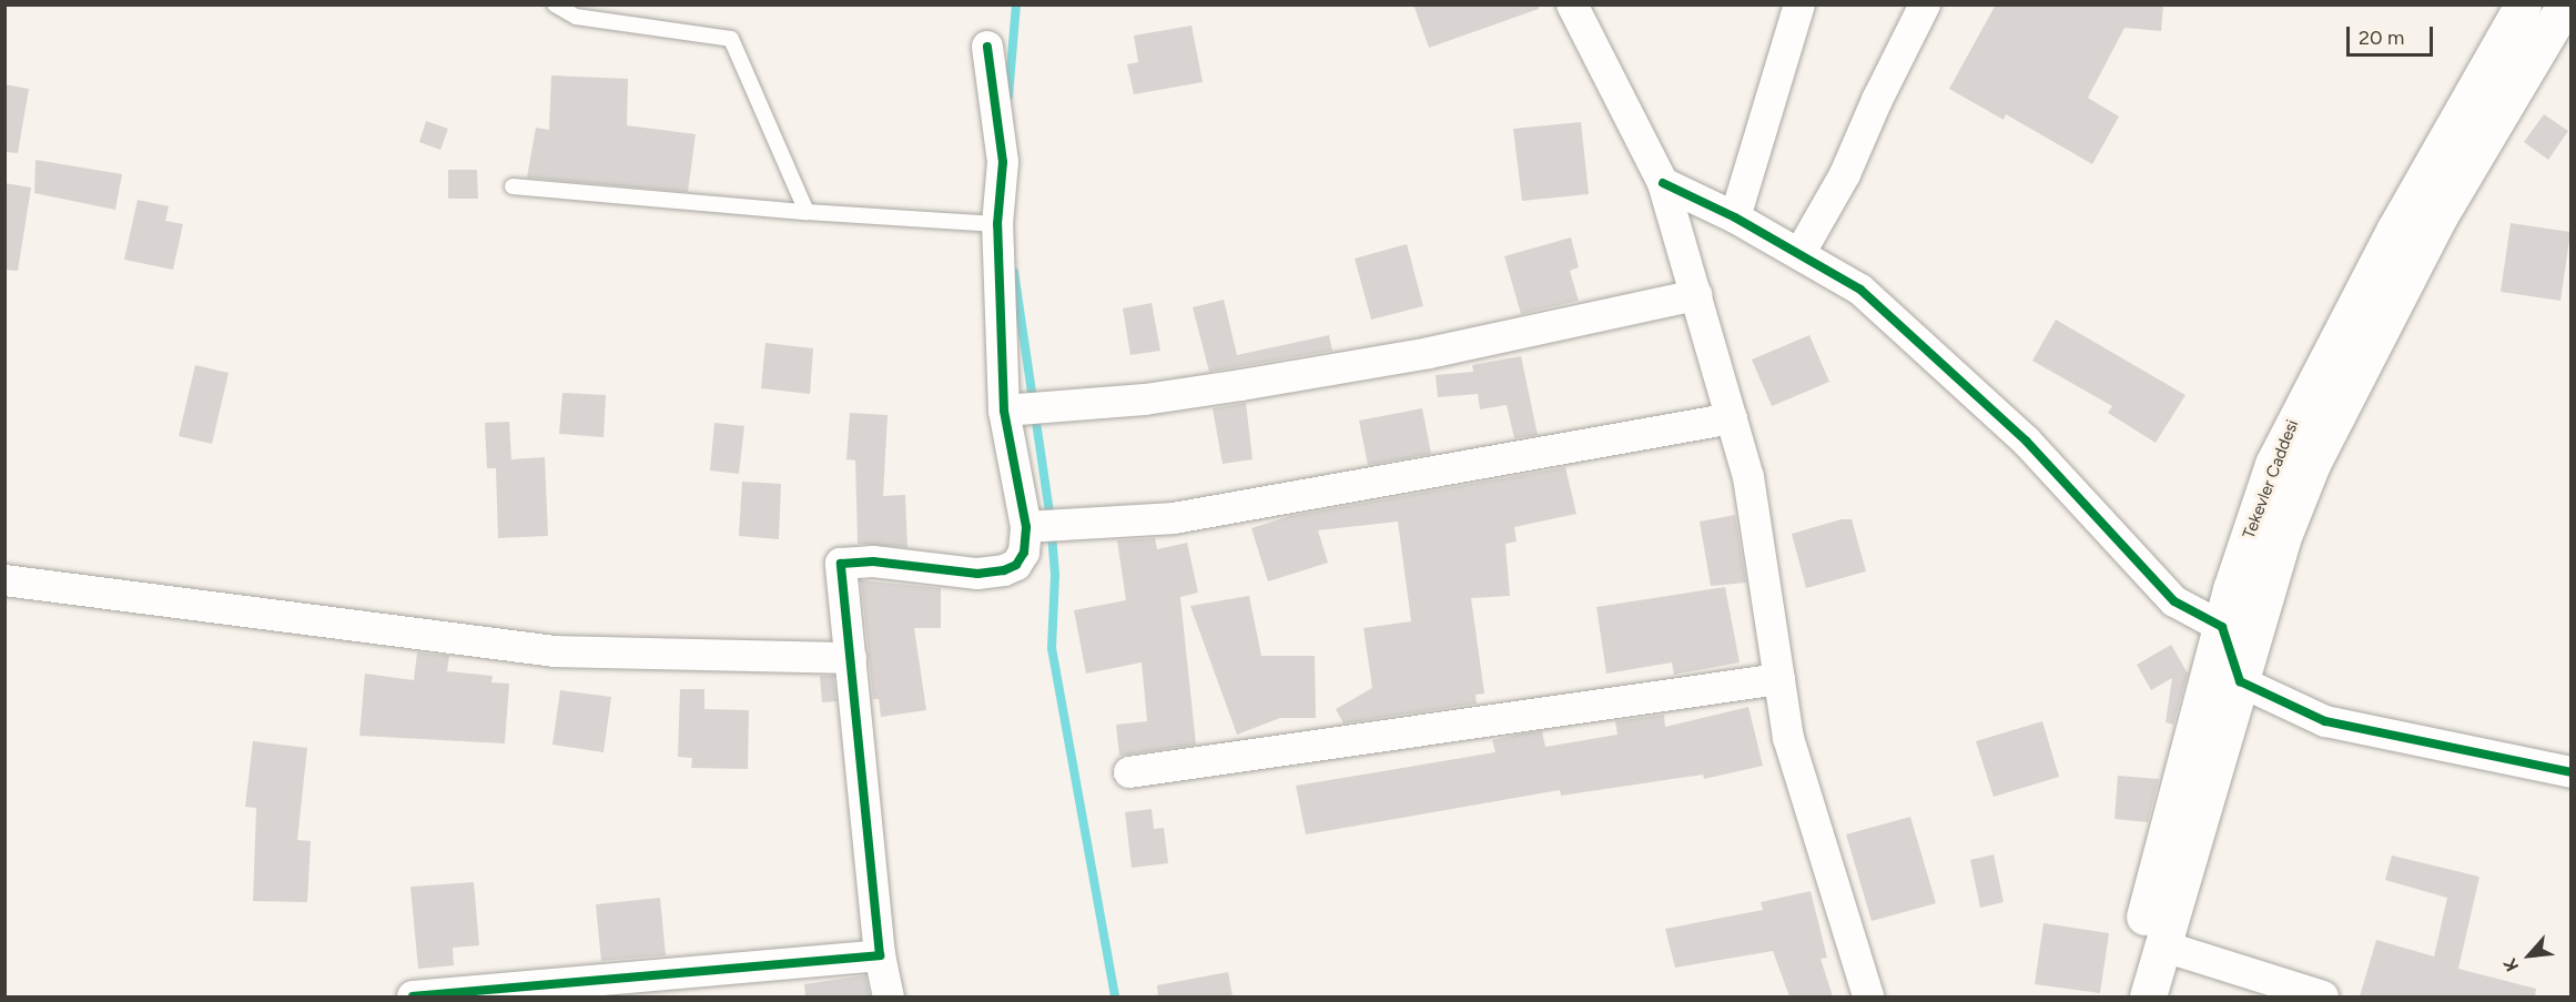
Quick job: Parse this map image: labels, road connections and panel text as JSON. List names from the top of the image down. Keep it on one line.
{"streets":{"street":["Tekevler Caddesi"]},"scale_bar":"20 m","north":"bottom left"}
